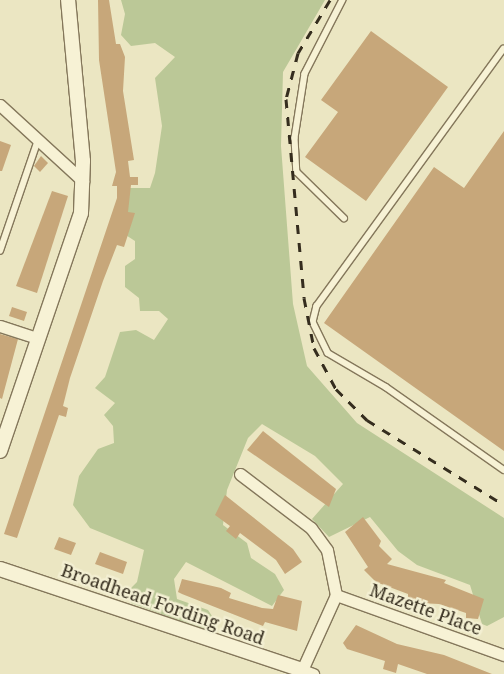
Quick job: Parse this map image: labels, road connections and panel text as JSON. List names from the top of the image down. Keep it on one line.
{"streets":{"street":["Broadhead Fording Road","Mazette Place"]}}
